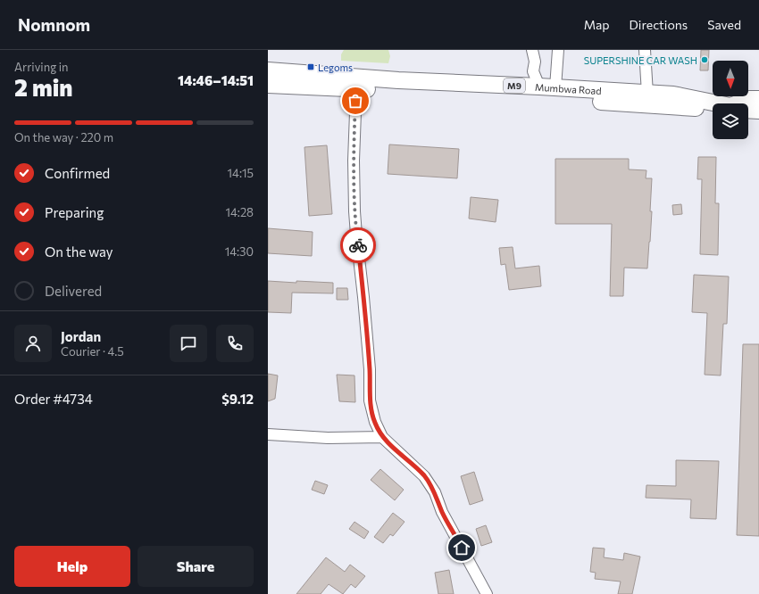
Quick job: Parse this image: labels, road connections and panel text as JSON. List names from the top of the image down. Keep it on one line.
{"streets":{"main road":["M9","Mumbwa Road"]},"places":{"other":["SUPERSHINE CAR WASH"],"transit":["Legoms"]},"north":"bottom","page":{"header":"Nomnom","nav":["Map","Directions","Saved"],"heading":["2 min","Arriving in","14:46–14:51"],"panel":["Jordan","Courier · 4.5","Order #4734","$9.12"],"bar":"On the way · 220 m","list":[["Confirmed","14:15"],["Preparing","14:28"],["On the way","14:30"],"Delivered"],"buttons":["Help","Share"]}}
